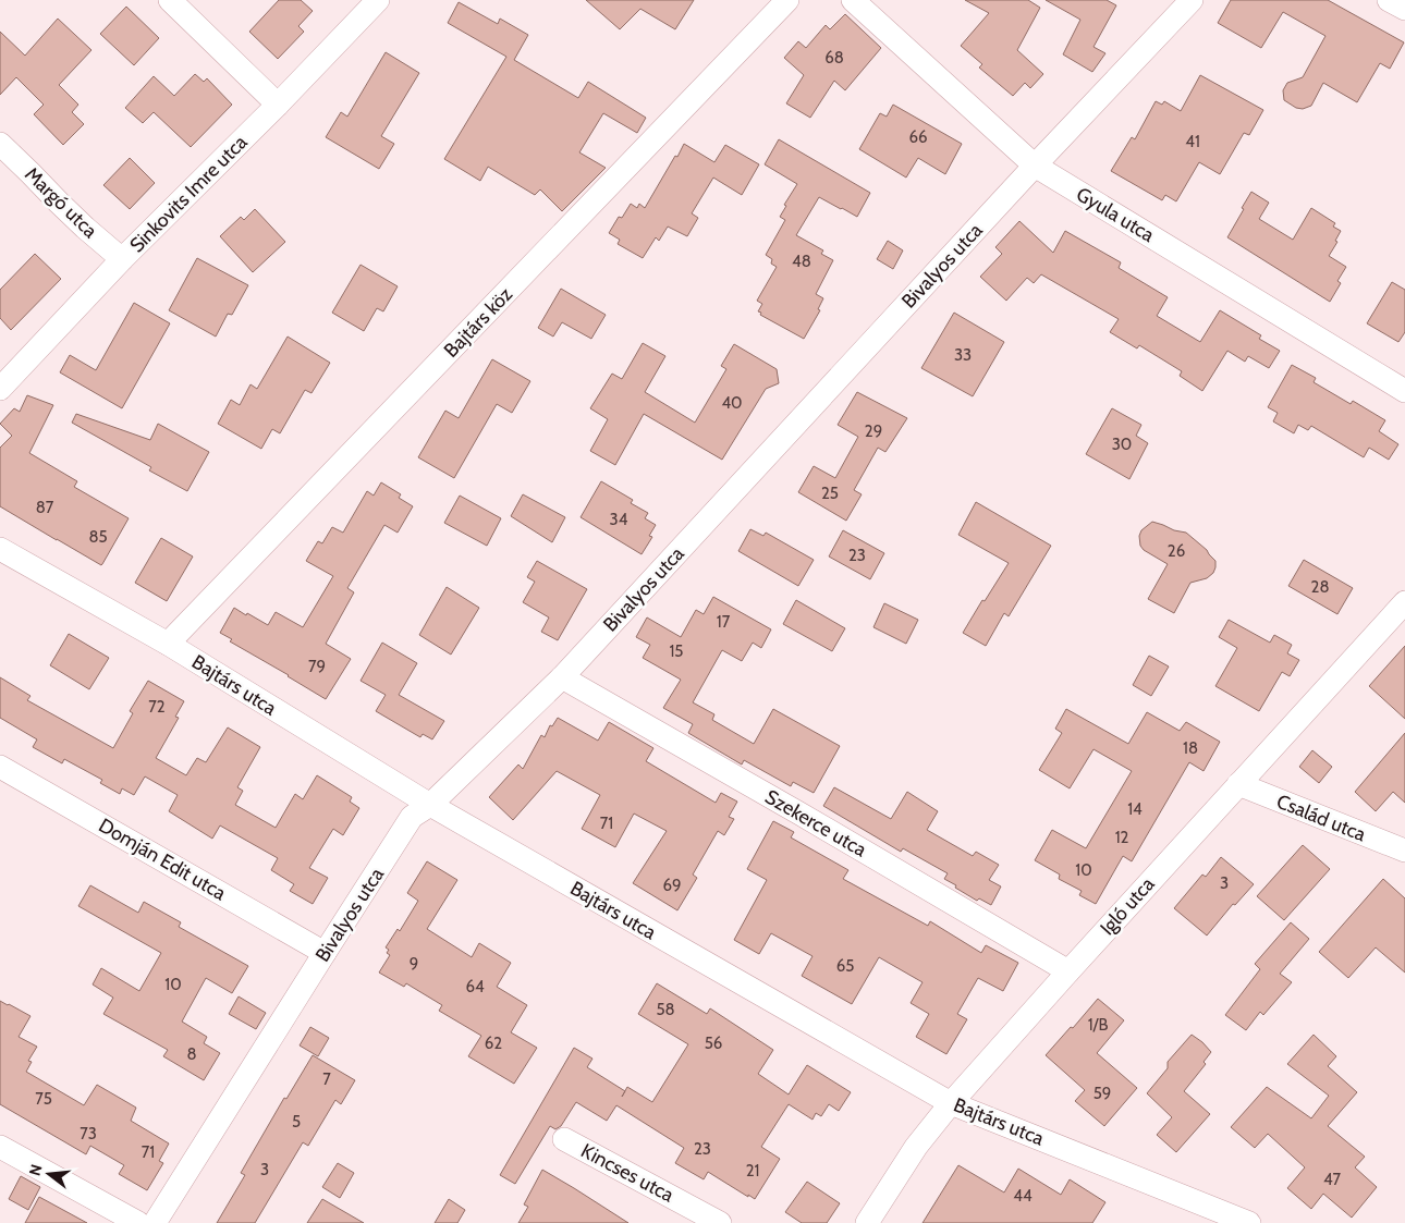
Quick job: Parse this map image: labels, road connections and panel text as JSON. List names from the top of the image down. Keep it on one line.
{"streets":{"street":["Sinkovits Imre utca","Margó utca","Gyula utca","Bivalyos utca","Bajtárs köz","Bajtárs utca","Család utca","Szekerce utca","Domján Edit utca","Igló utca","Kincses utca"]},"crossings":[["Sinkovits Imre utca","Margó utca"],["Gyula utca","Bivalyos utca"],["Bivalyos utca","Bajtárs utca"],["Bivalyos utca","Szekerce utca"],["Bivalyos utca","Domján Edit utca"],["Bajtárs köz","Bajtárs utca"],["Bajtárs utca","Igló utca"],["Család utca","Igló utca"],["Szekerce utca","Igló utca"]],"house_numbers":["68","66","41","48","33","40","29","30","25","87","34","85","26","23","28","17","15","79","72","18","14","71","12","10","3","69","9","65","10","64","58","1/B","62","56","8","7","59","75","5","73","23","71","3","21","47","44"],"north":"left"}
